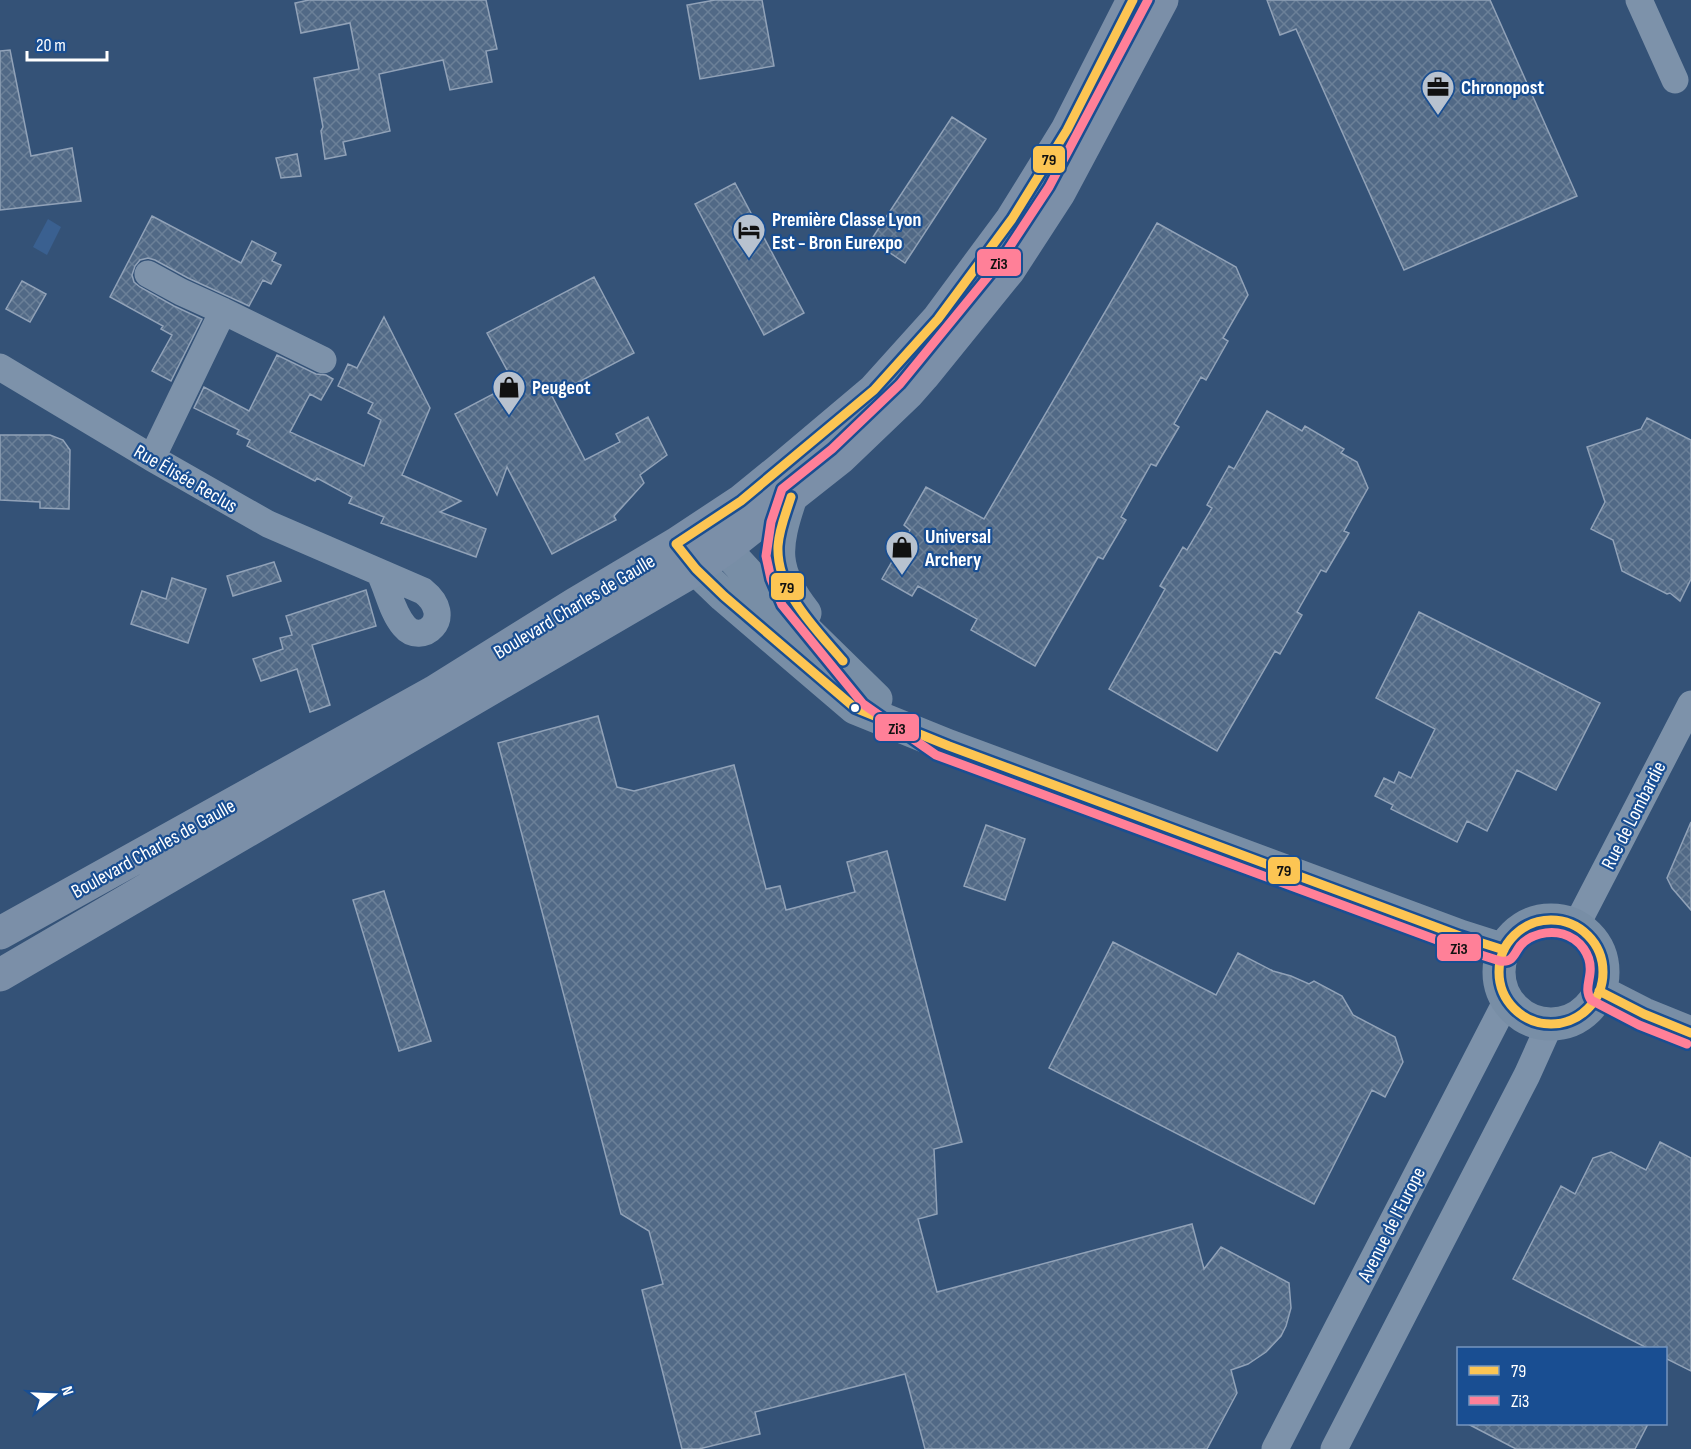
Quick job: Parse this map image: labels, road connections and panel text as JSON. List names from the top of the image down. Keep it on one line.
{"streets":{"main road":["Boulevard Charles de Gaulle"],"street":["Rue Élisée Reclus","Rue de Lombardie","Avenue de l'Europe"]},"crossings":[["Rue de Lombardie","Avenue de l'Europe"]],"places":{"office":["Chronopost"],"hotel":["Première Classe Lyon Est - Bron Eurexpo"],"shop":["Peugeot","Universal Archery"]},"lines":["transit line 79","transit line Zi3"],"legend":["79","Zi3"],"scale_bar":"20 m","north":"right"}
